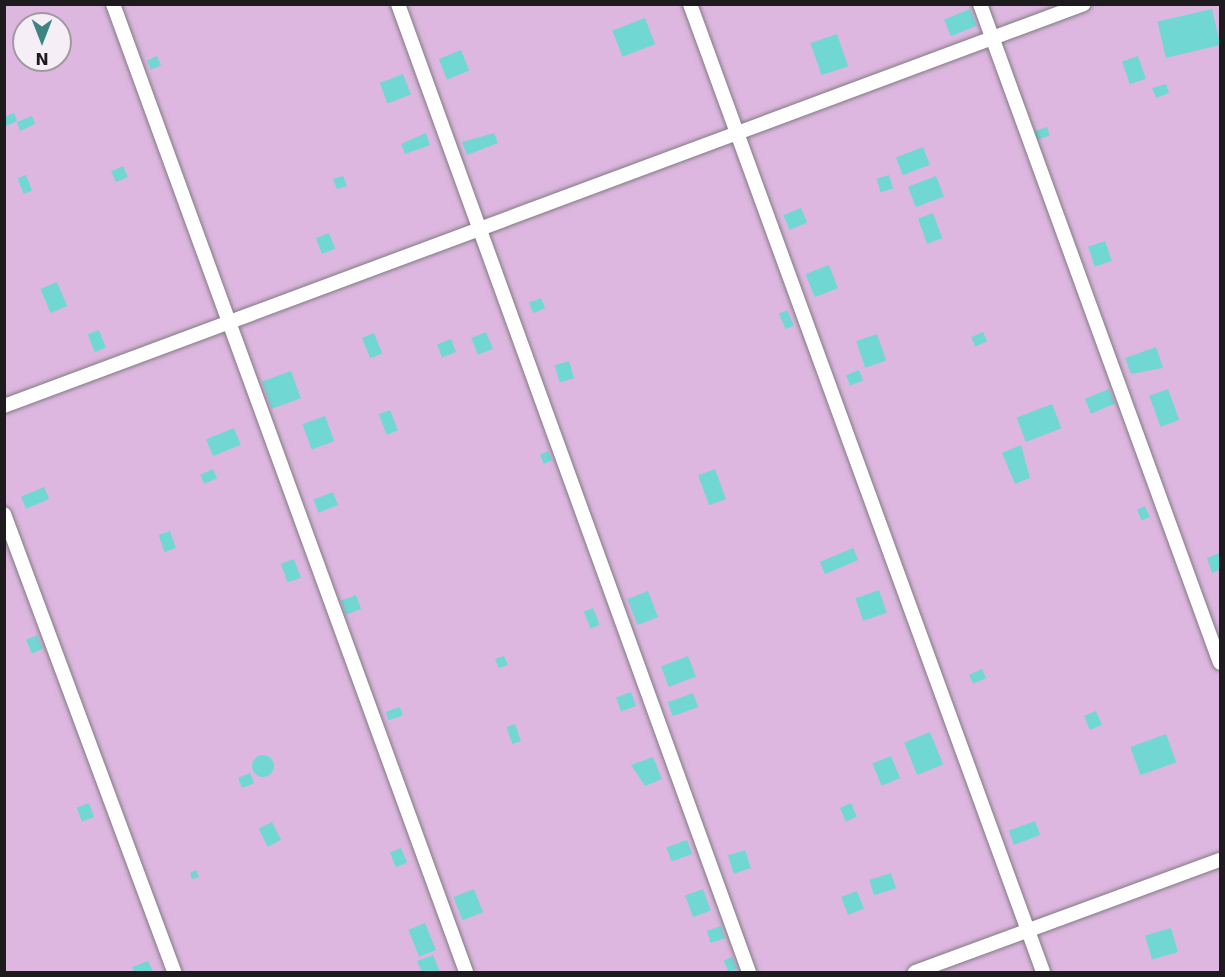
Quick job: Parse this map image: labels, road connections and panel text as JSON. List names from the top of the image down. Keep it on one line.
{"north":"bottom"}
